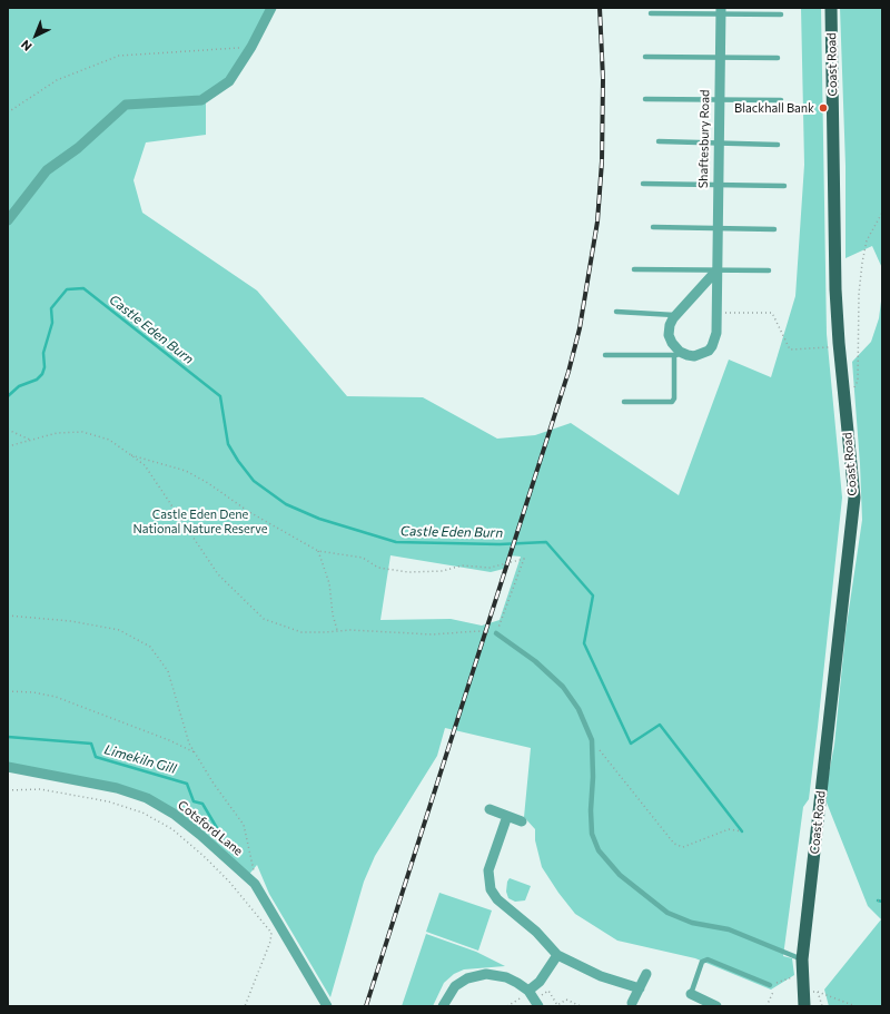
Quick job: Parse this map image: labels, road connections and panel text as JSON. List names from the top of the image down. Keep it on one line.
{"streets":{"main road":["Coast Road"],"street":["Shaftesbury Road","Cotsford Lane"]},"water":["Castle Eden Burn","Limekiln Gill"],"parks":["Castle Eden Dene National Nature Reserve"],"places":["Blackhall Bank"],"north":"bottom left"}
